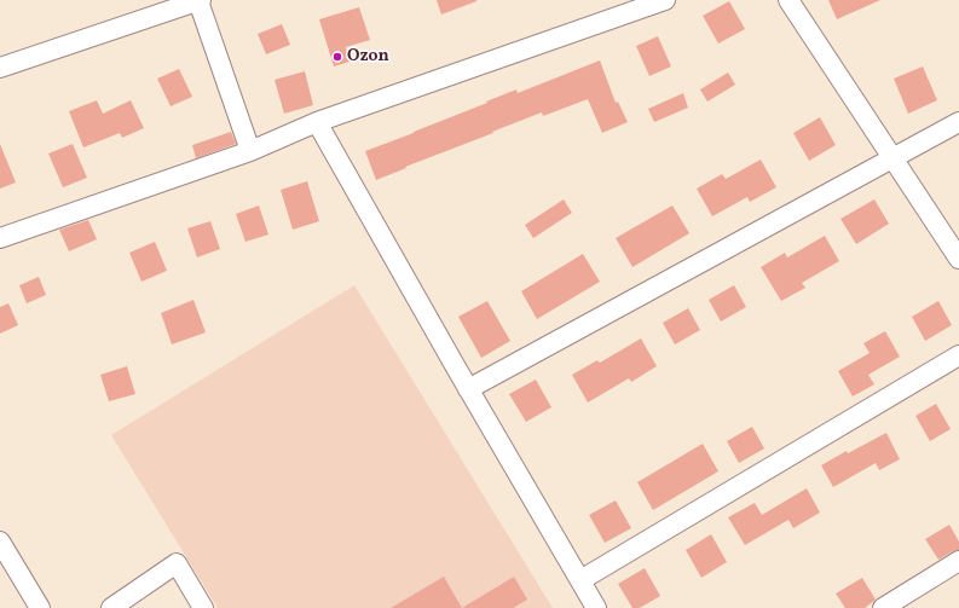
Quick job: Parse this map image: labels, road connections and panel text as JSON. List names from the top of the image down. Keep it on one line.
{"places":["Ozon"]}
